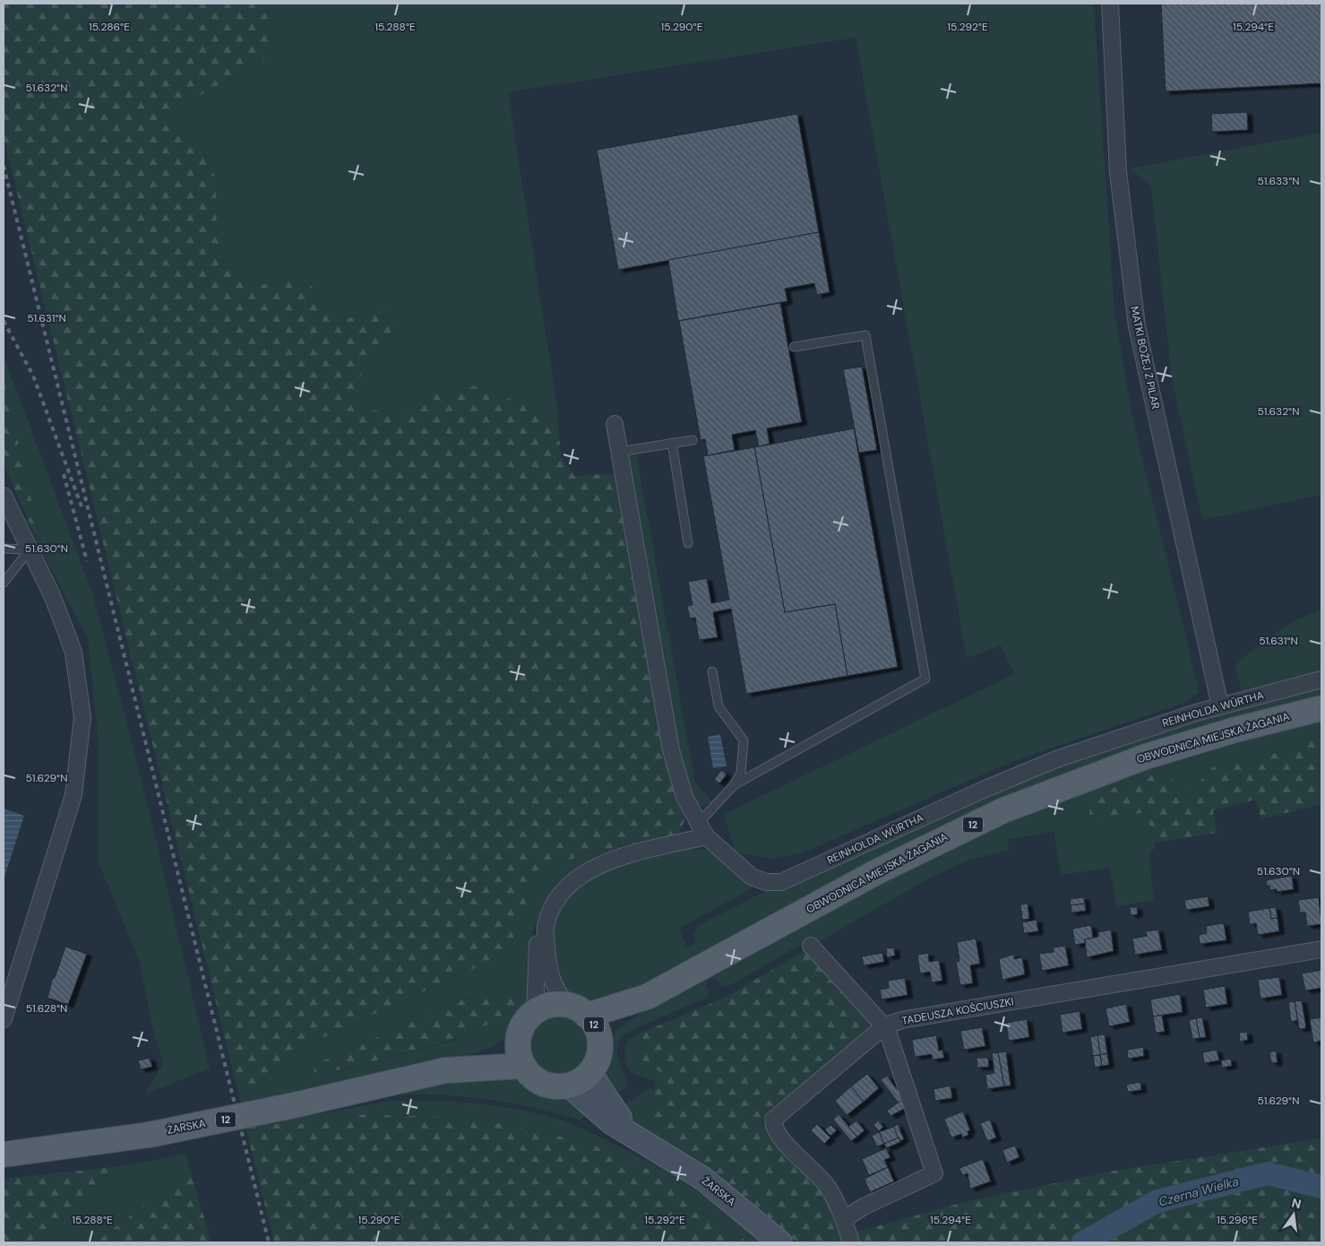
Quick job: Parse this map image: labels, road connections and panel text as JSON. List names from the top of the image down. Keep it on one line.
{"streets":{"main road":["OBWODNICA MIEJSKA ŻAGANIA","12","ŻARSKA"],"street":["MATKI BOŻEJ Z PILAR","REINHOLDA WÜRTHA","TADEUSZA KOŚCIUSZKI"]},"crossings":[["MATKI BOŻEJ Z PILAR","REINHOLDA WÜRTHA"],["OBWODNICA MIEJSKA ŻAGANIA","12"],["OBWODNICA MIEJSKA ŻAGANIA","ŻARSKA"],["12","ŻARSKA"]],"water":["Czerna Wielka"],"north":"top","coordinates":["15.288°E","15.290°E","15.292°E","15.294°E","15.286°E","51.632°N","51.633°N","51.631°N","51.630°N","51.629°N","51.628°N","15.296°E"]}
